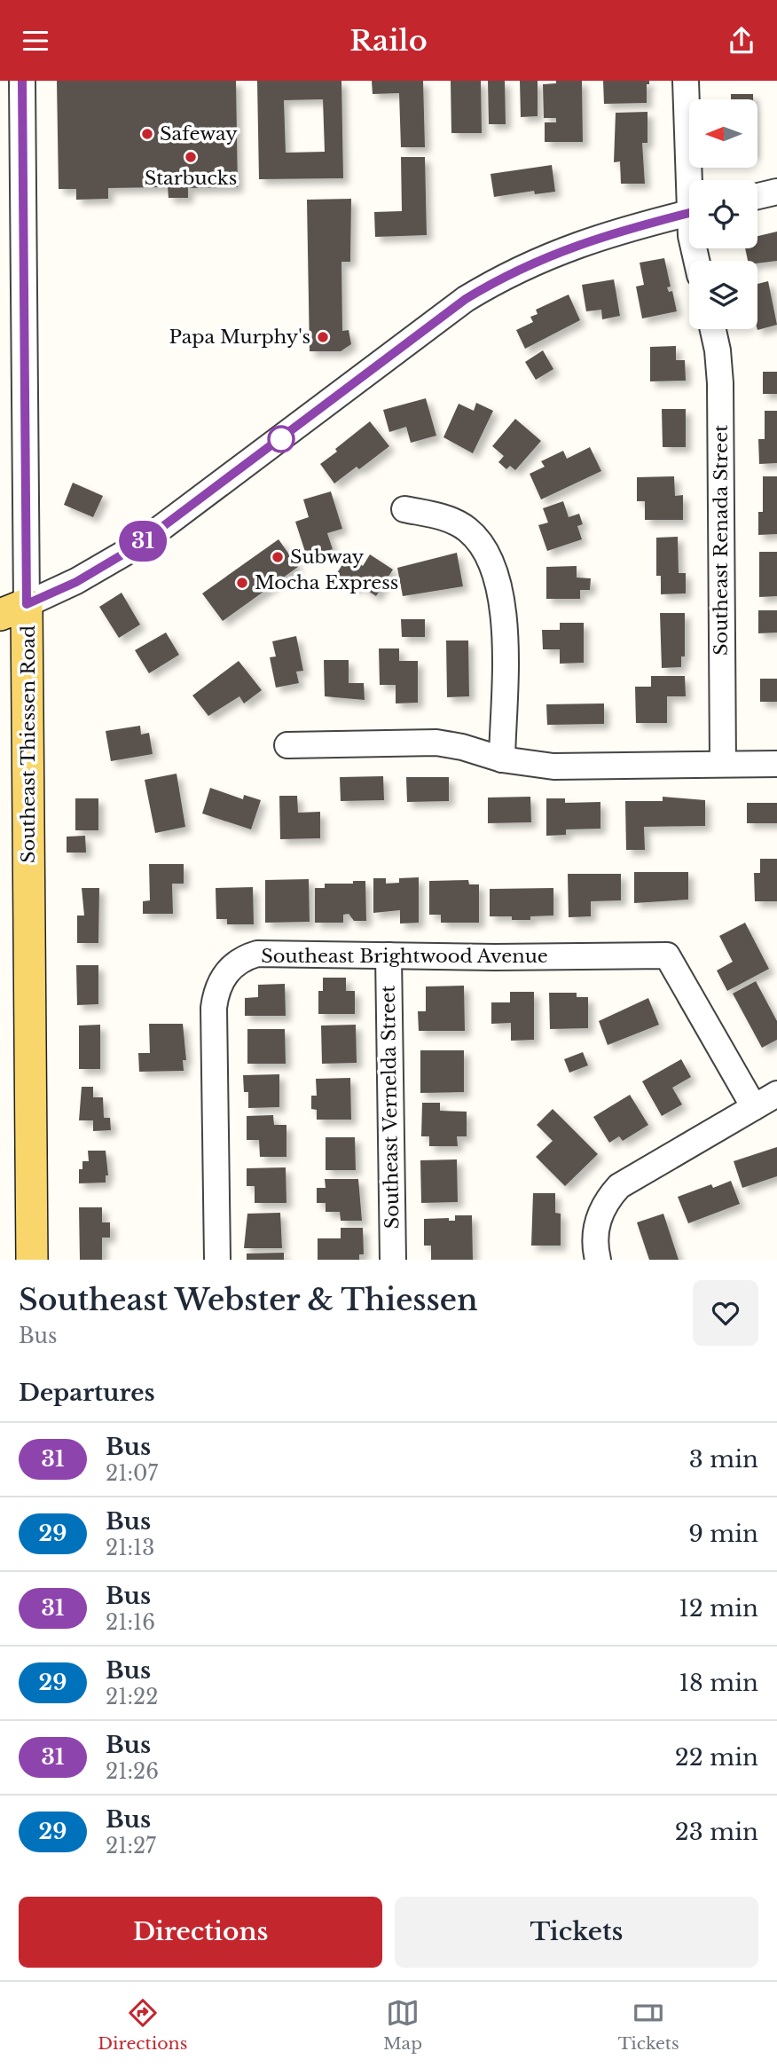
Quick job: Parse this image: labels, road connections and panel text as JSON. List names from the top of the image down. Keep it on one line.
{"streets":{"main road":["Southeast Thiessen Road"],"street":["Southeast Renada Street","Southeast Brightwood Avenue","Southeast Vernelda Street"]},"crossings":[["Southeast Brightwood Avenue","Southeast Vernelda Street"]],"places":["Safeway","Starbucks","Papa Murphy's","Subway","Mocha Express"],"lines":["bus line 31"],"north":"left","page":{"header":"Railo","on_map":"31","heading":[["Southeast Webster & Thiessen","Bus"],"Departures"],"list":[{"mark":"31","name":"Bus","note":"21:07","value":"3 min"},{"mark":"29","name":"Bus","note":"21:13","value":"9 min"},{"mark":"31","name":"Bus","note":"21:16","value":"12 min"},{"mark":"29","name":"Bus","note":"21:22","value":"18 min"},{"mark":"31","name":"Bus","note":"21:26","value":"22 min"},{"mark":"29","name":"Bus","note":"21:27","value":"23 min"}],"buttons":["Directions","Tickets"],"tabs":["Directions","Map","Tickets"]}}
